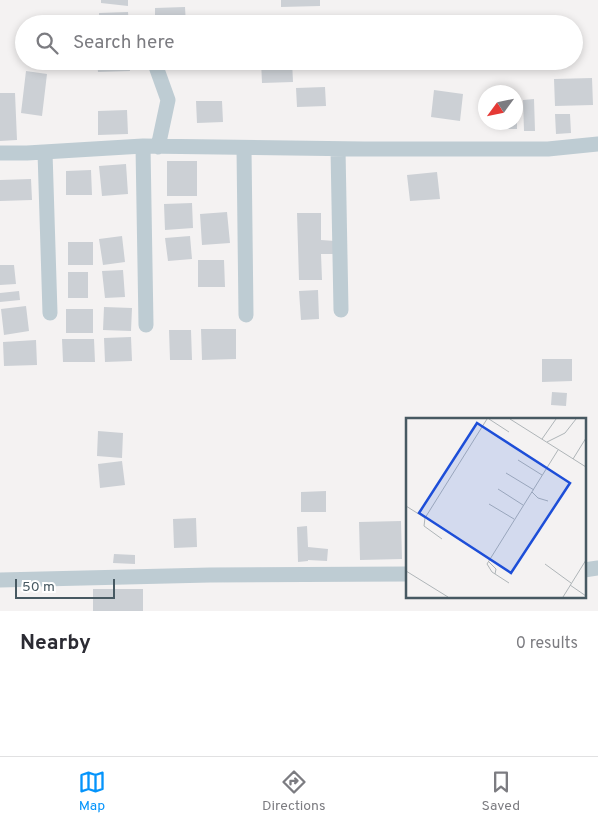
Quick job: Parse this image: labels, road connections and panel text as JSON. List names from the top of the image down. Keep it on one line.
{"scale_bar":"50 m","north":"bottom left","page":{"search":"Search here","scale":"50 m","heading":["Nearby","0 results"],"nav":["Map","Directions","Saved"]}}
